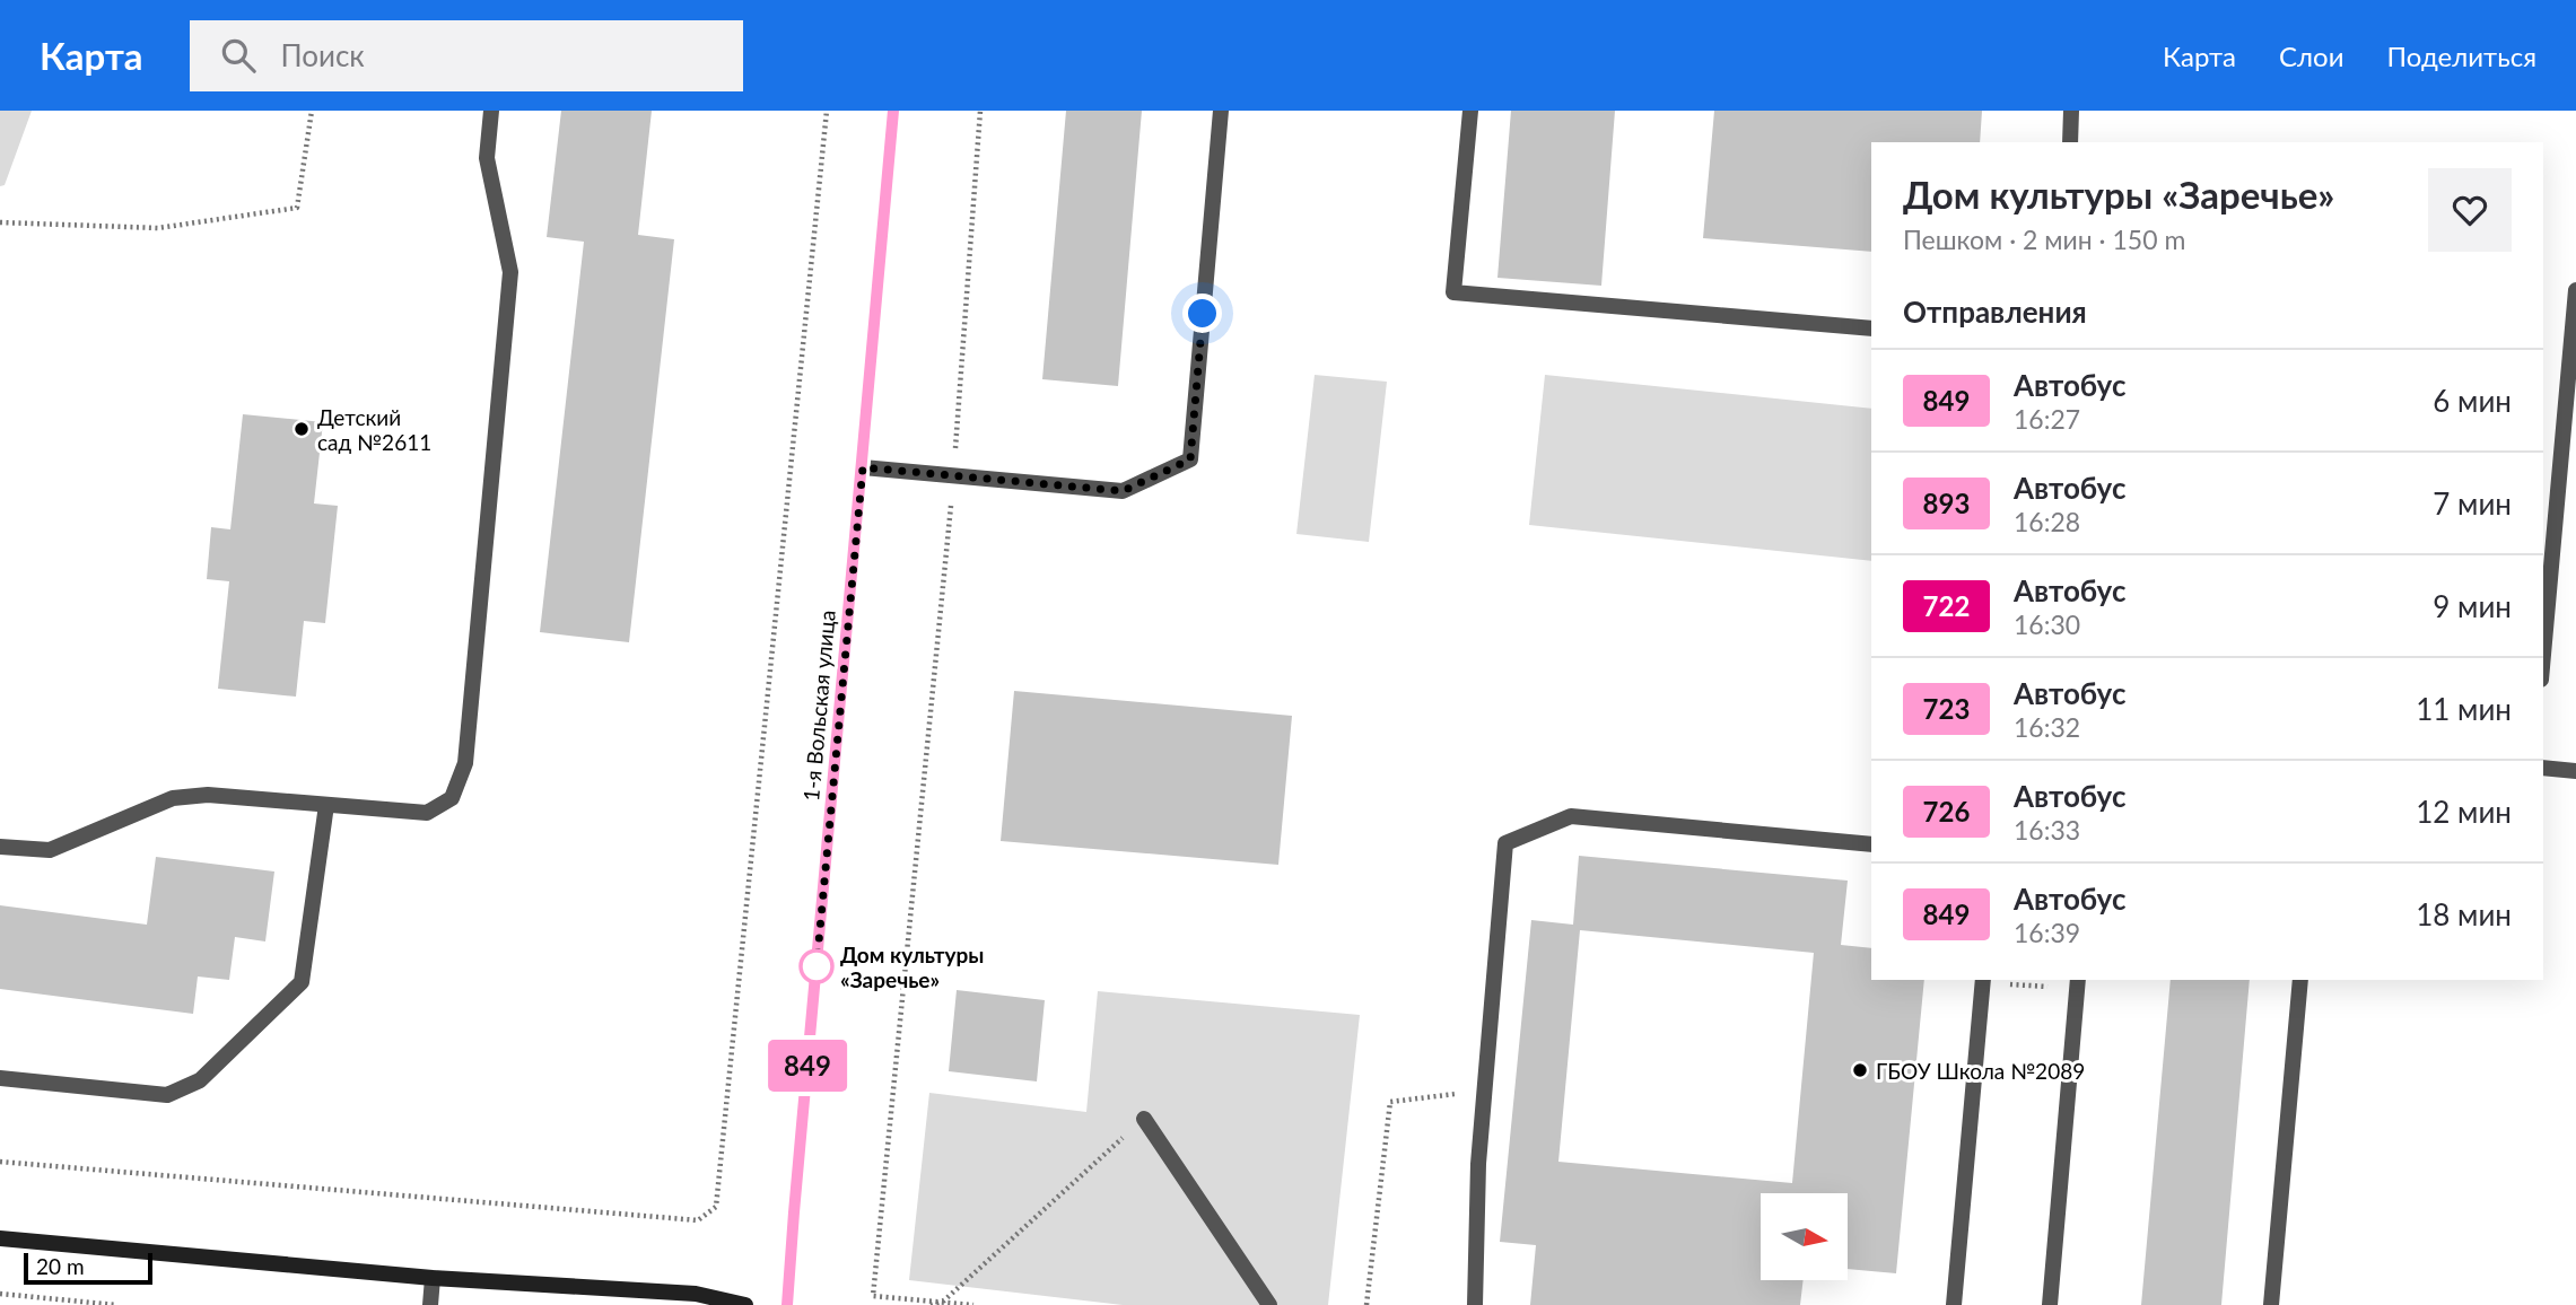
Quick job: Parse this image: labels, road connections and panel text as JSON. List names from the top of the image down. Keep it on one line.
{"streets":{"street":["1-я Вольская улица"]},"places":["Детский сад №2611","Дом культуры «Заречье»","ГБОУ Школа №2089"],"lines":["bus line 849"],"scale_bar":"20 m","north":"right","page":{"header":"Карта","search":"Поиск","nav":["Карта","Слои","Поделиться"],"on_map":"849","heading":[["Дом культуры «Заречье»","Пешком · 2 мин · 150 m"],"Отправления"],"list":[{"mark":"849","name":"Автобус","note":"16:27","value":"6 мин"},{"mark":"893","name":"Автобус","note":"16:28","value":"7 мин"},{"mark":"722","name":"Автобус","note":"16:30","value":"9 мин"},{"mark":"723","name":"Автобус","note":"16:32","value":"11 мин"},{"mark":"726","name":"Автобус","note":"16:33","value":"12 мин"},{"mark":"849","name":"Автобус","note":"16:39","value":"18 мин"}],"scale":"20 m"}}
